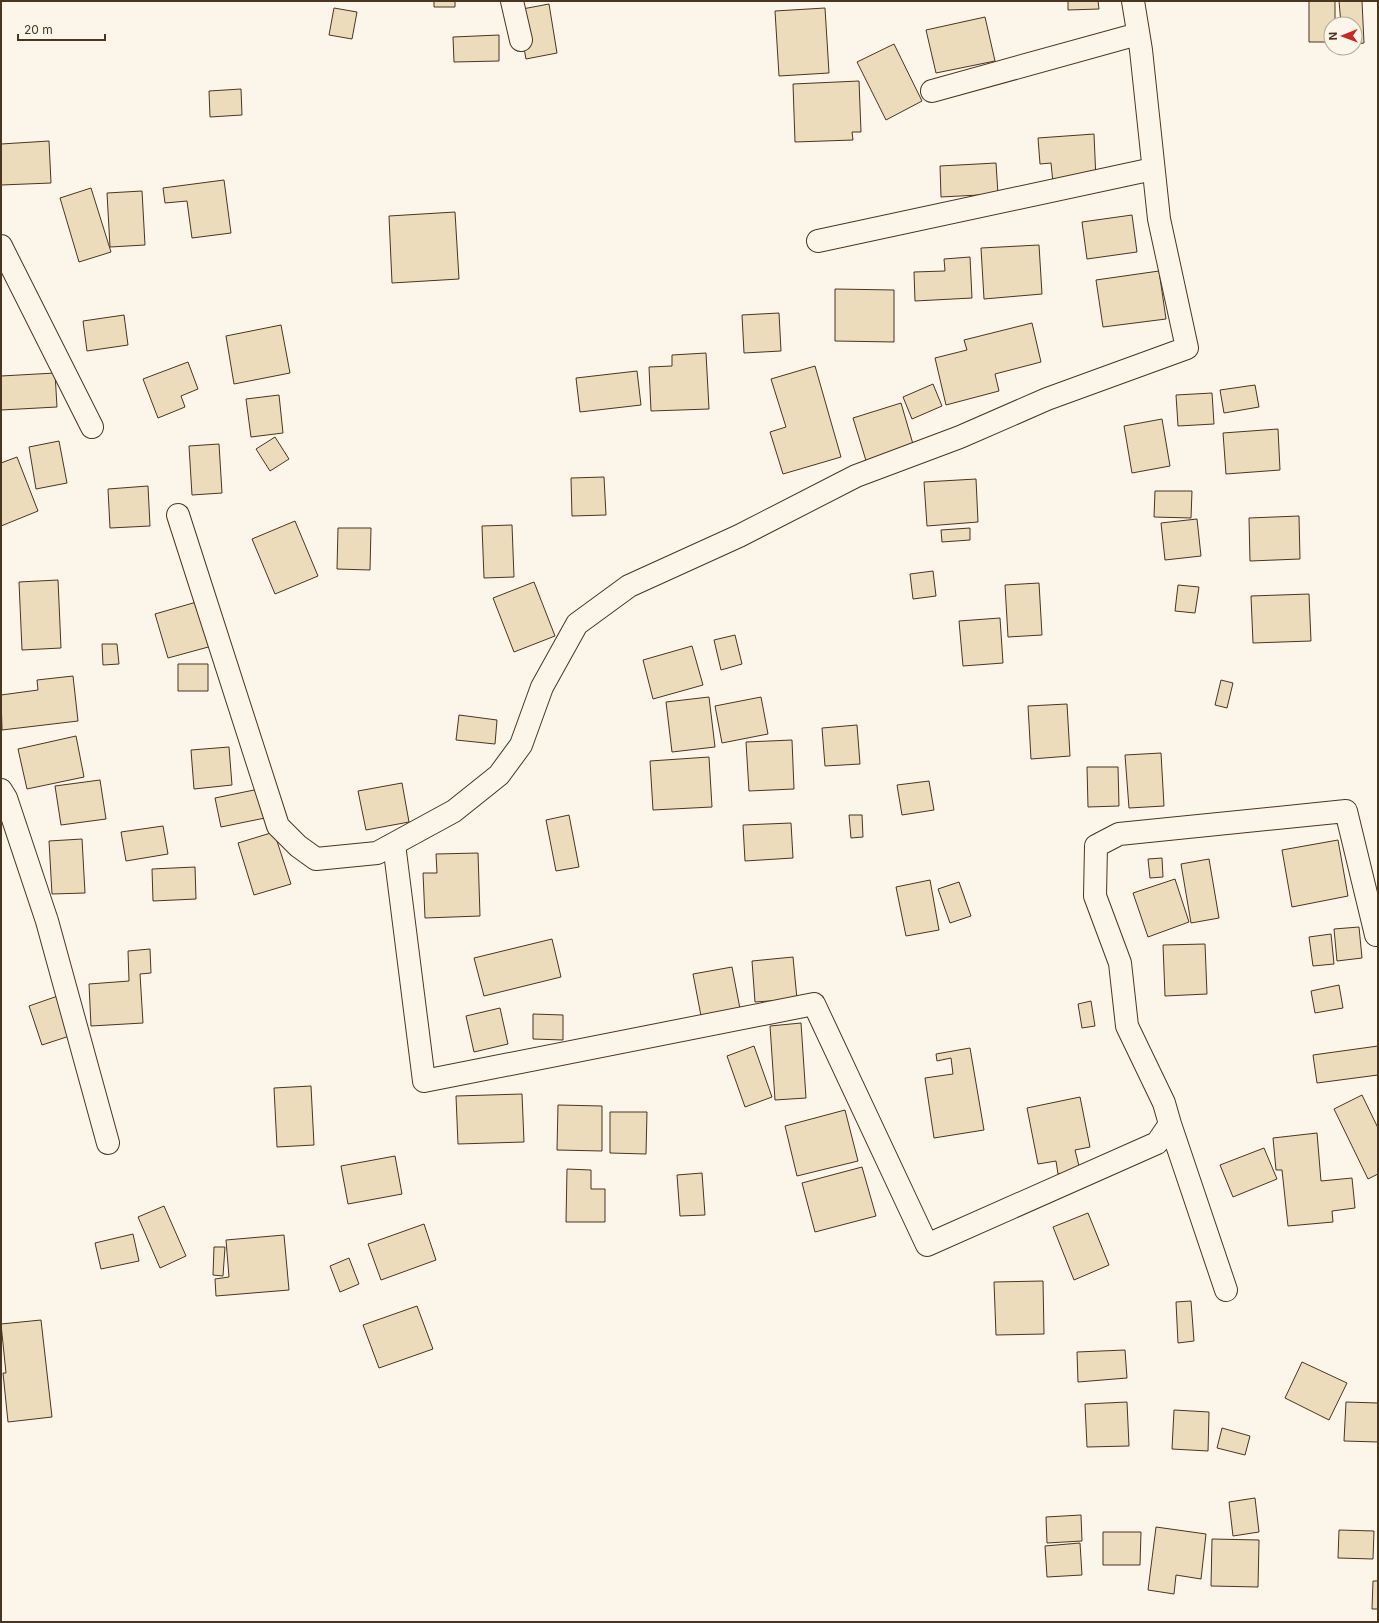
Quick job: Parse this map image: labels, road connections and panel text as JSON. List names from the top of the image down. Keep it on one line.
{"scale_bar":"20 m","north":"left"}
